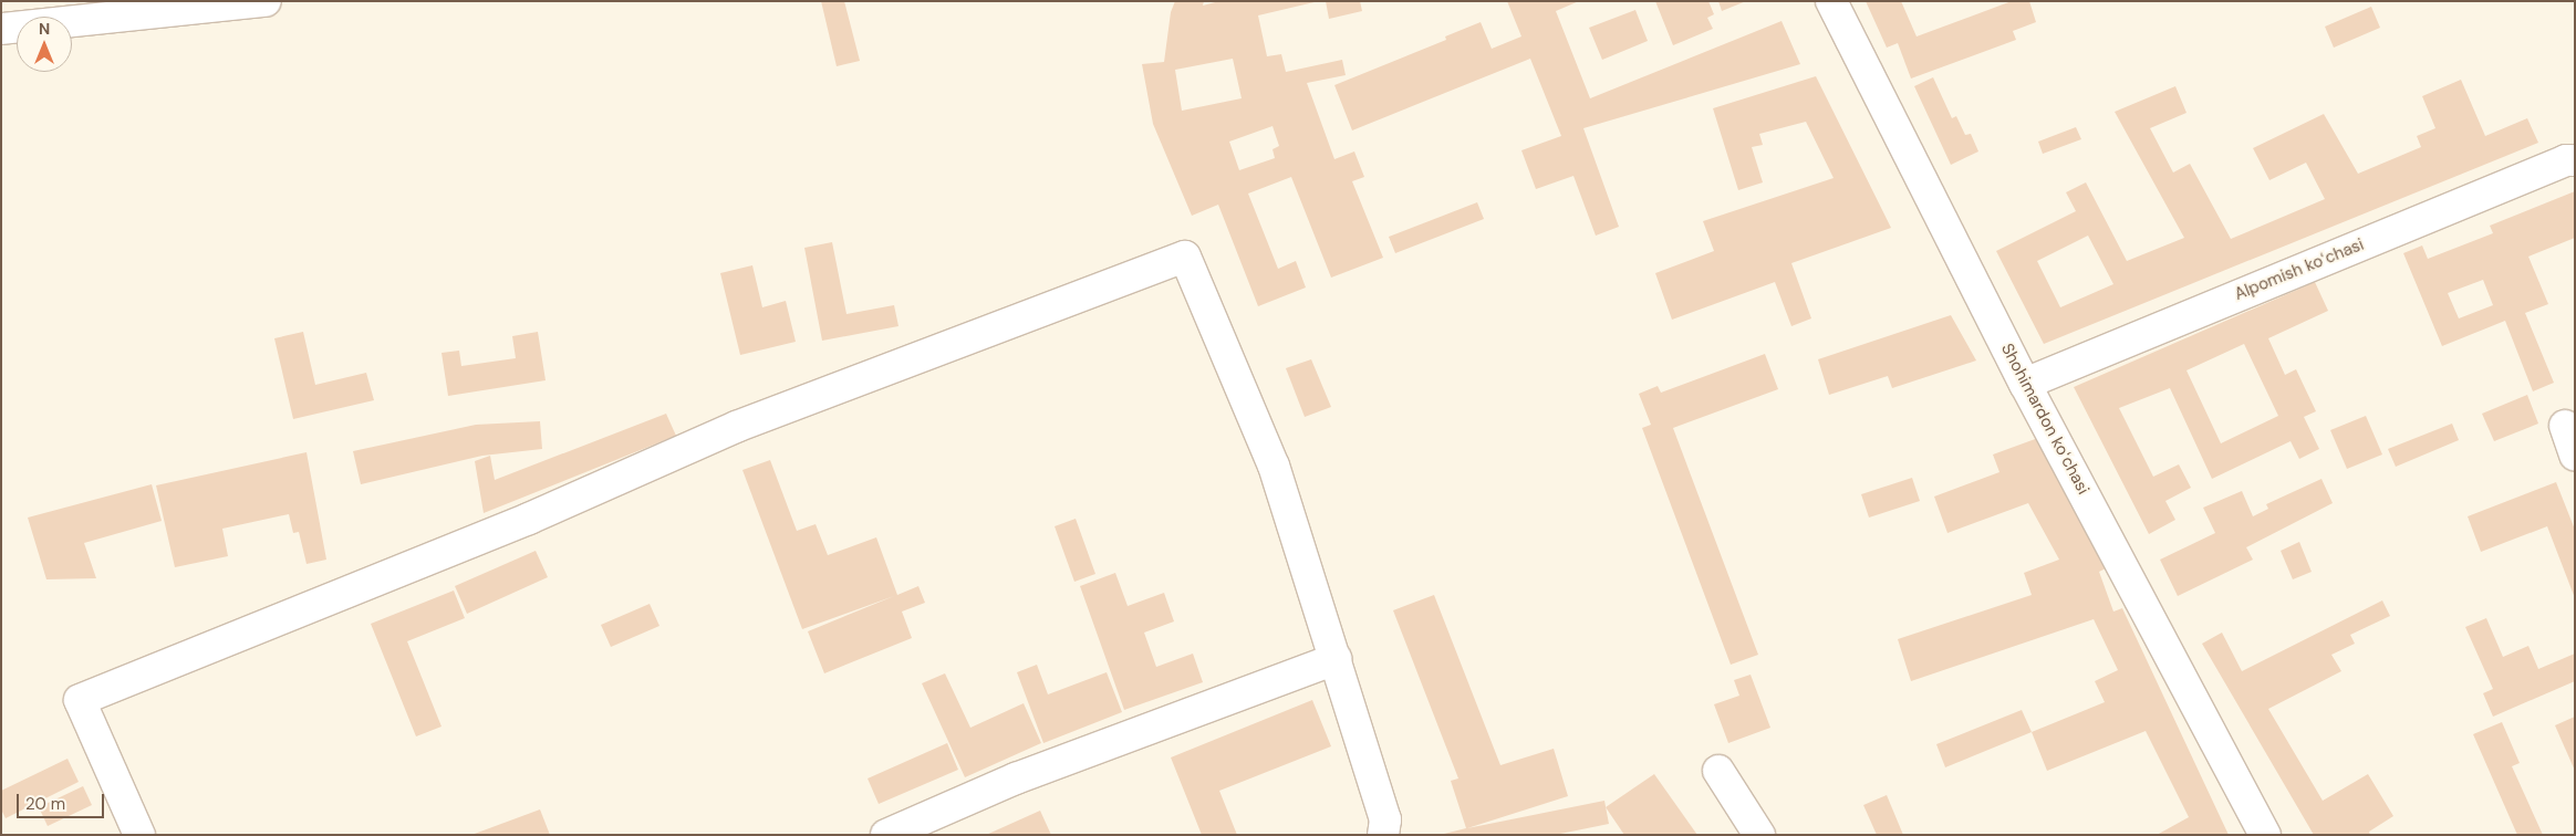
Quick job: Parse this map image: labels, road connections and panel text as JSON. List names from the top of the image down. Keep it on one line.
{"streets":{"street":["Alpomish koʻchasi","Shohimardon koʻchasi"]},"crossings":[["Alpomish koʻchasi","Shohimardon koʻchasi"]],"scale_bar":"20 m","north":"top"}
